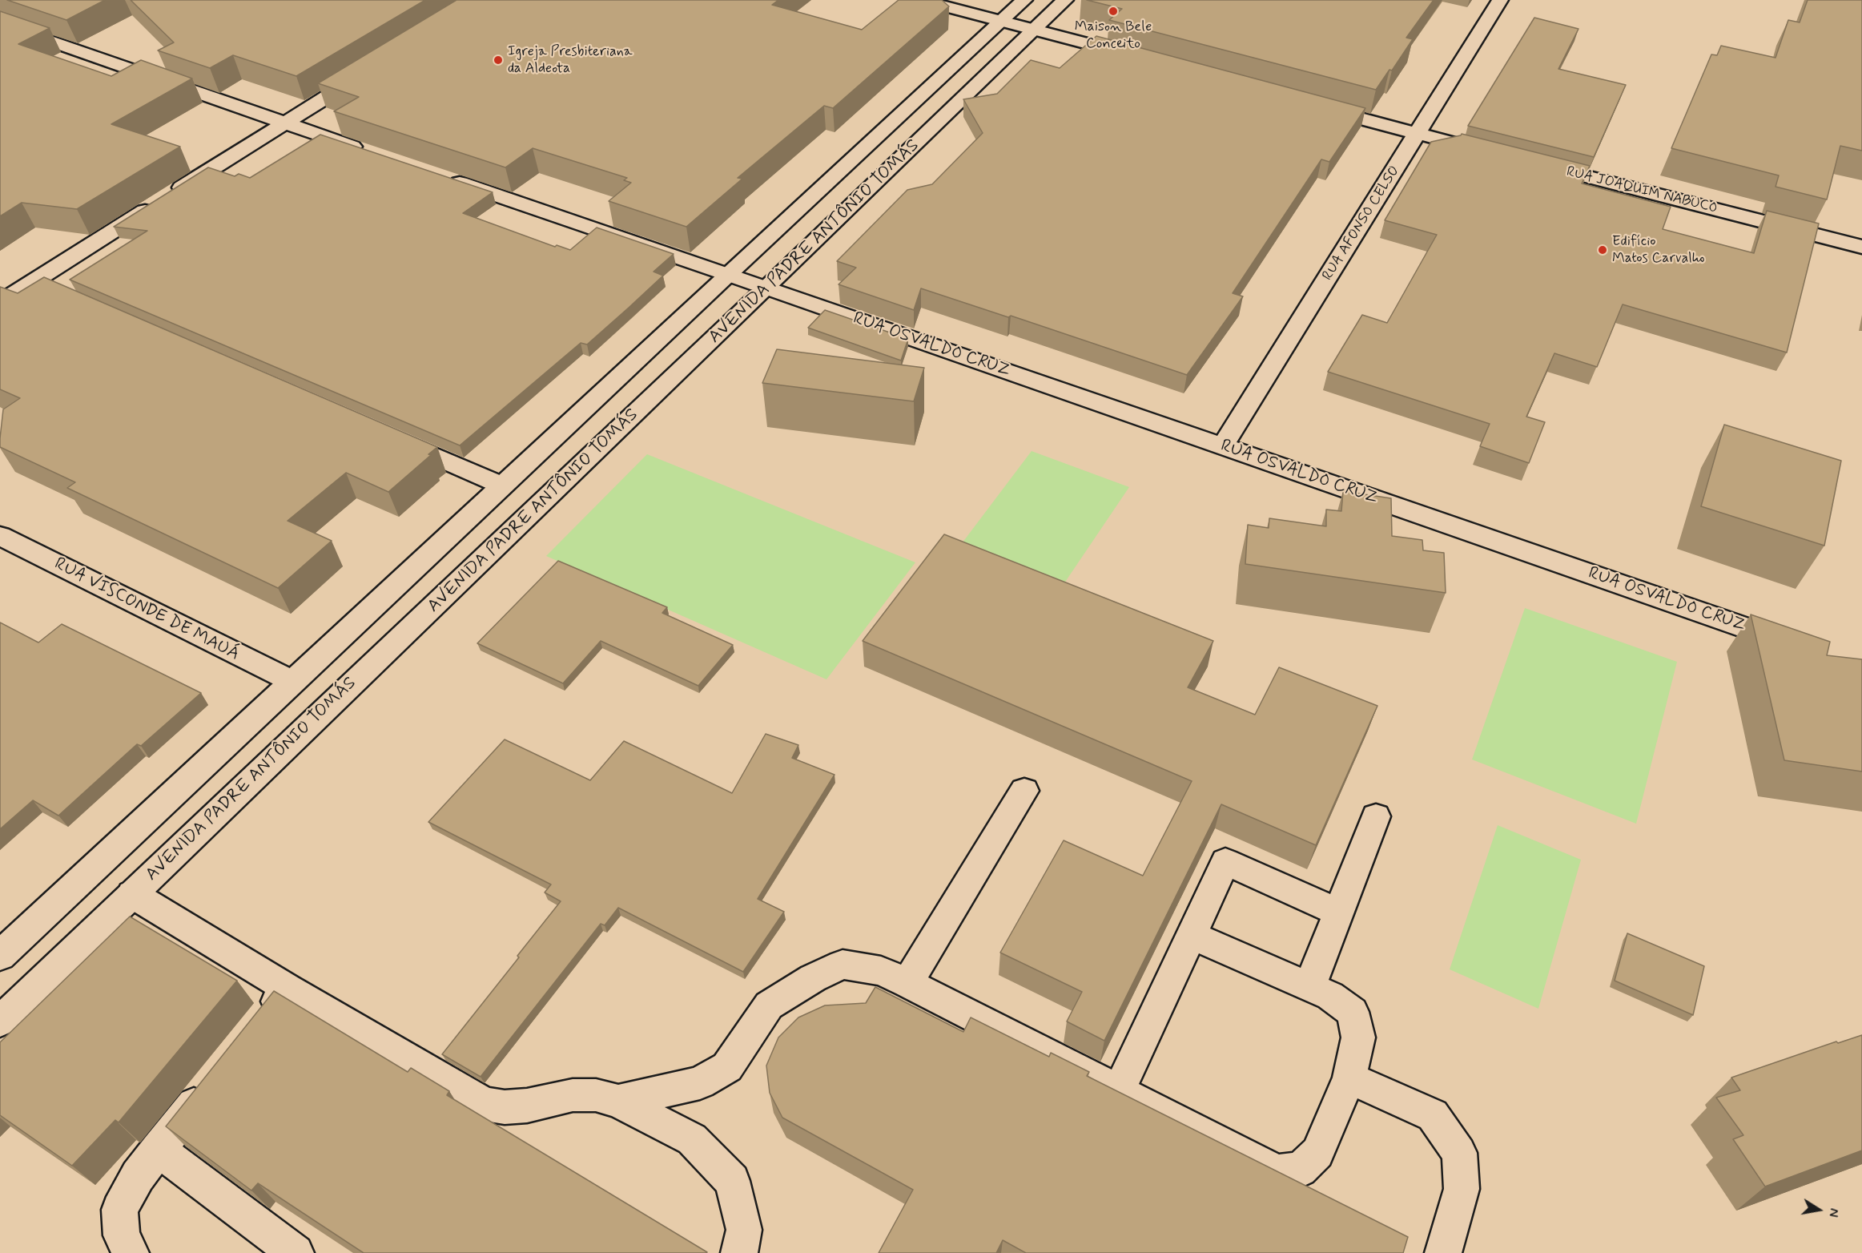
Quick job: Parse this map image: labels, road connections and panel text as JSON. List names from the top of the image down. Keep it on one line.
{"streets":{"street":["RUA JOAQUIM NABUCO","RUA AFONSO CELSO","AVENIDA PADRE ANTÔNIO TOMÁS","RUA OSVALDO CRUZ","RUA VISCONDE DE MAUÁ"]},"crossings":[["RUA AFONSO CELSO","RUA OSVALDO CRUZ"],["AVENIDA PADRE ANTÔNIO TOMÁS","RUA OSVALDO CRUZ"],["AVENIDA PADRE ANTÔNIO TOMÁS","RUA VISCONDE DE MAUÁ"]],"places":["Maison Bele Conceito","Igreja Presbiteriana da Aldeota","Edifício Matos Carvalho"],"north":"right"}
